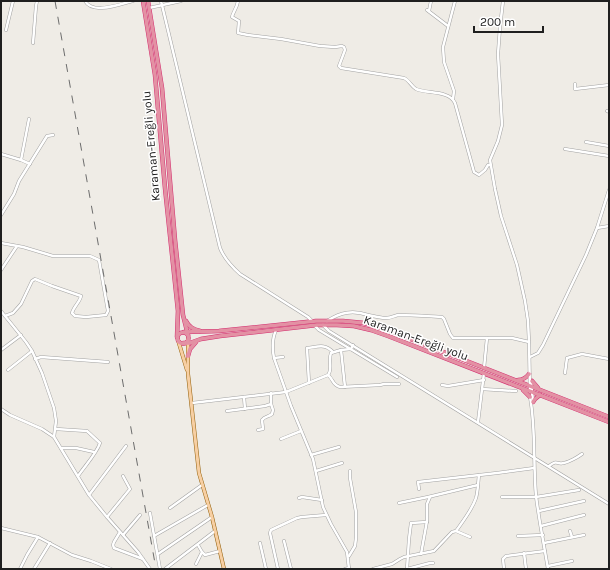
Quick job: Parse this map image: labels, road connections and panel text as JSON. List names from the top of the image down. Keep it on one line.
{"streets":{"highway":["Karaman-Ereğli yolu"]},"scale_bar":"200 m"}
